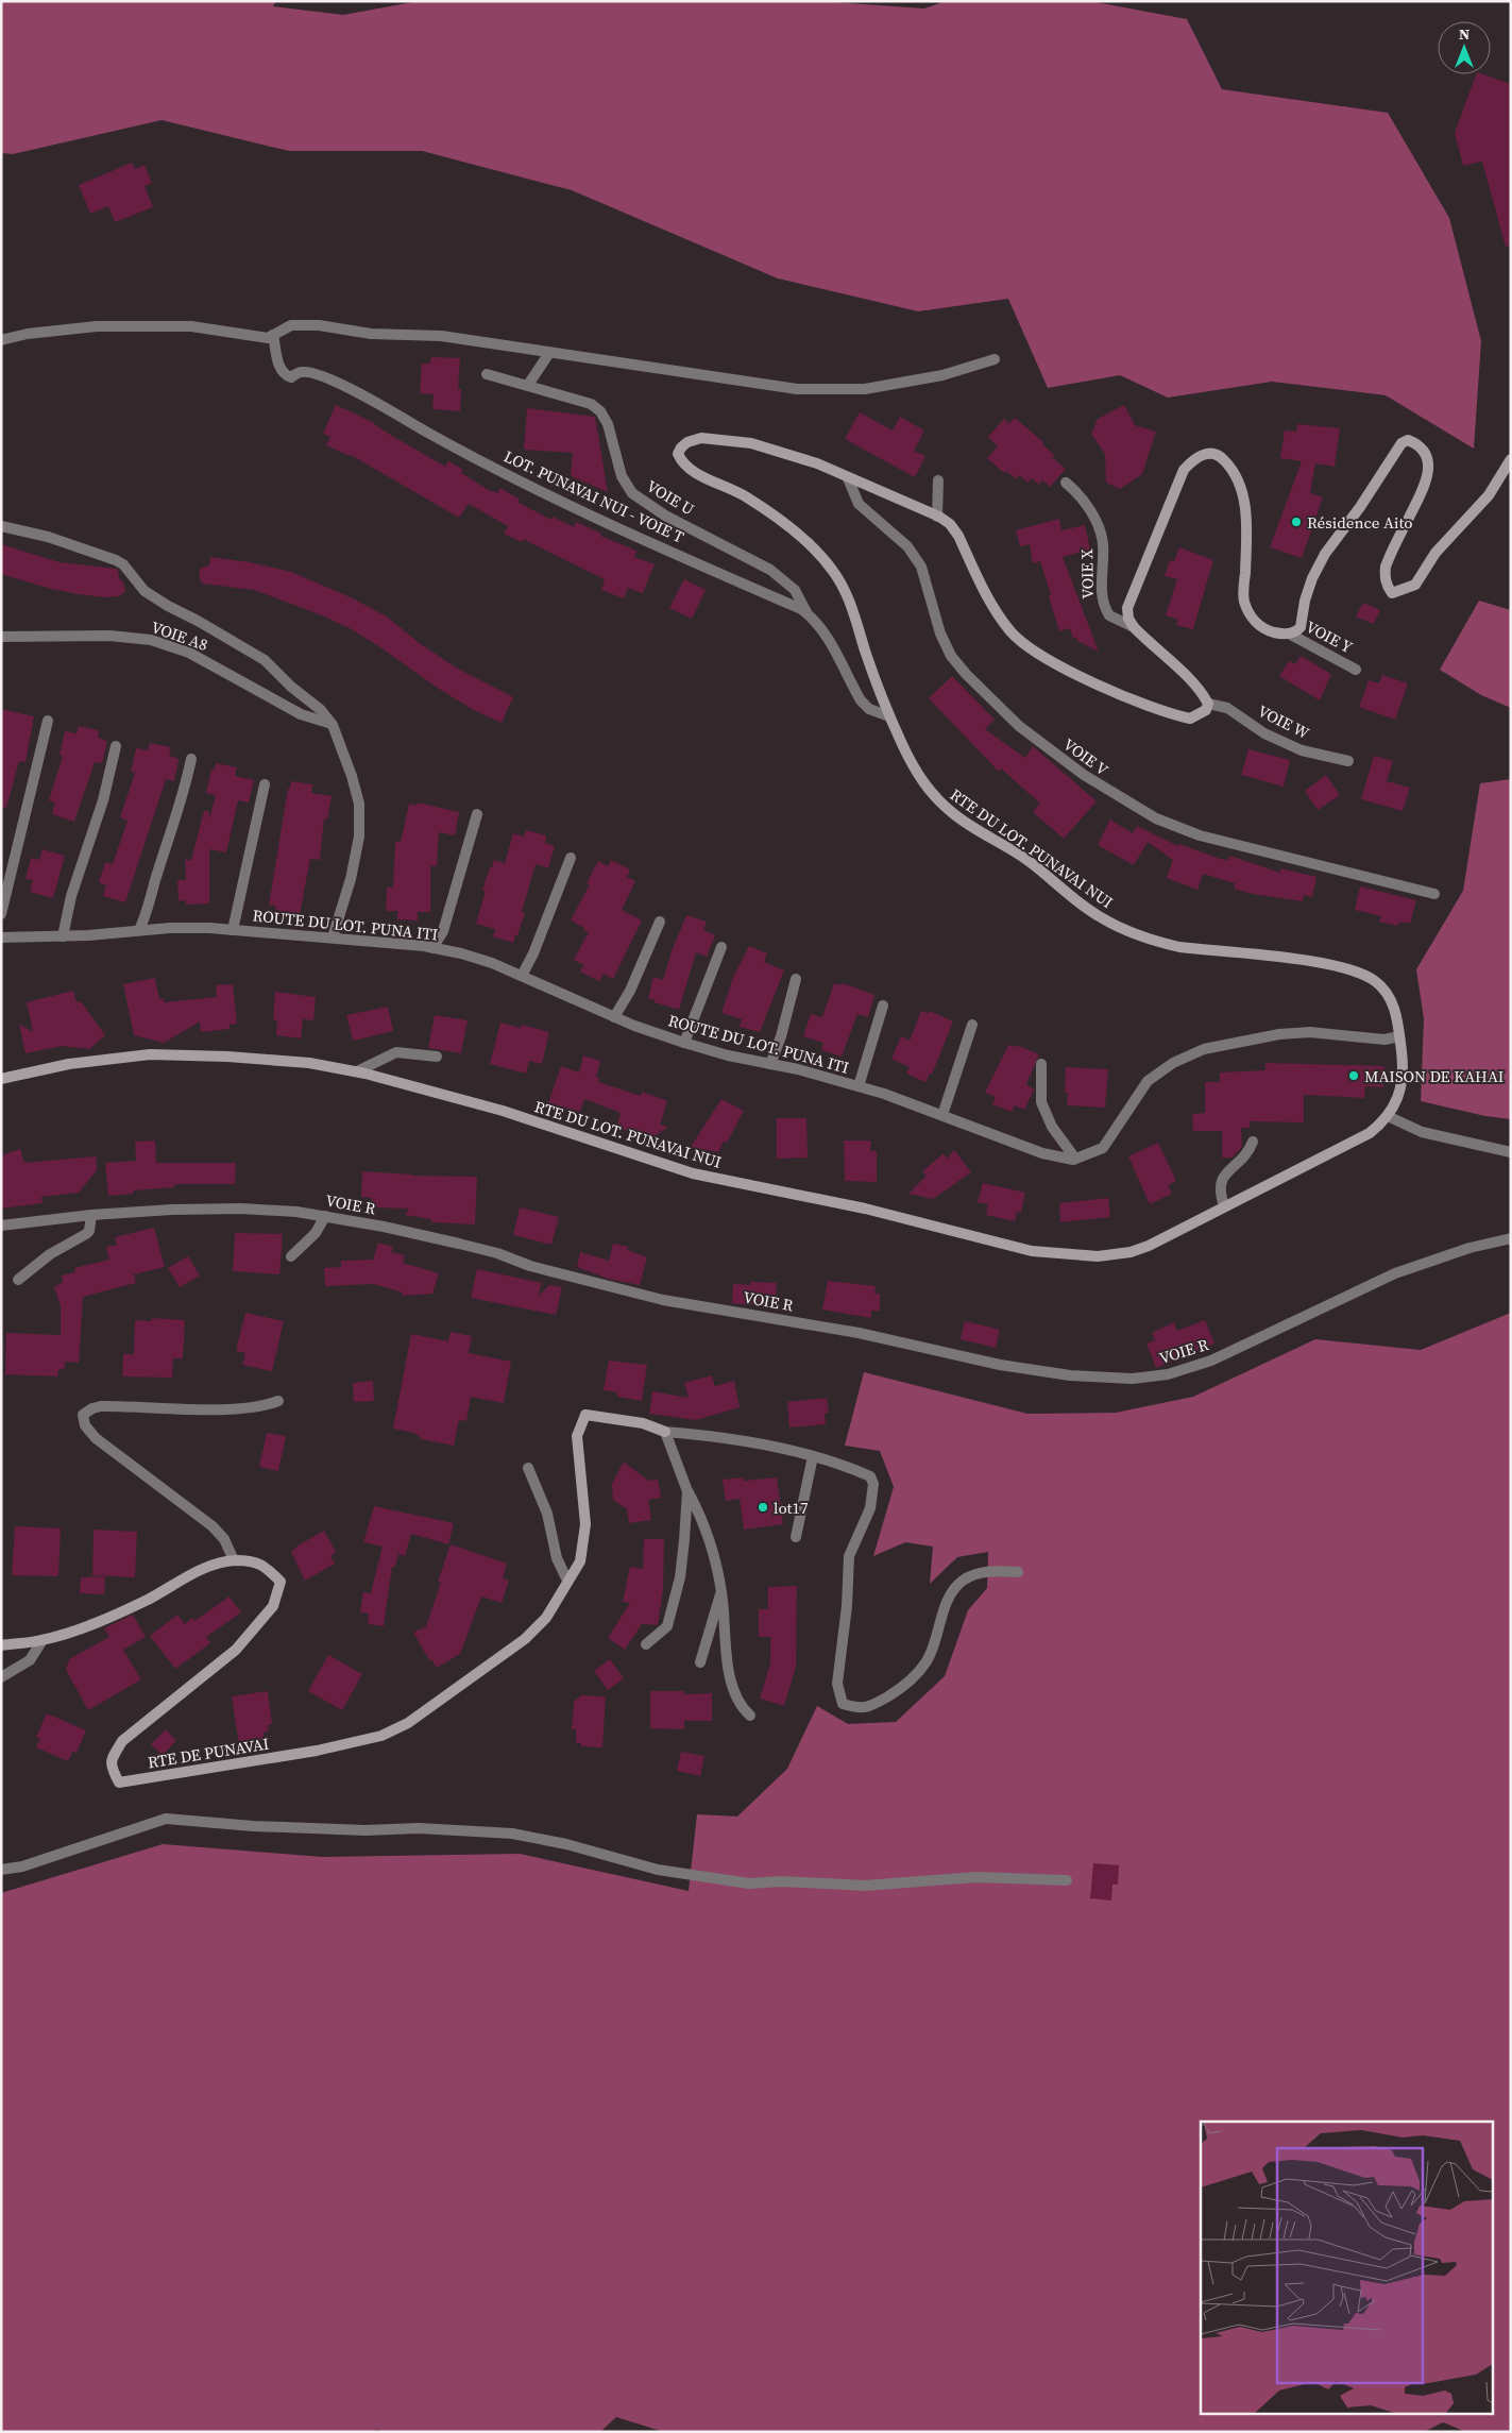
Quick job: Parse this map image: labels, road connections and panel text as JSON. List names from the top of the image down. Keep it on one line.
{"streets":{"main road":["RTE DU LOT. PUNAVAI NUI","RTE DE PUNAVAI"],"street":["LOT. PUNAVAI NUI - VOIE T","VOIE U","VOIE X","VOIE A8","VOIE Y","VOIE W","VOIE V","ROUTE DU LOT. PUNA ITI","VOIE R"]},"crossings":[["LOT. PUNAVAI NUI - VOIE T","VOIE U"],["LOT. PUNAVAI NUI - VOIE T","RTE DU LOT. PUNAVAI NUI"],["VOIE A8","ROUTE DU LOT. PUNA ITI"],["VOIE W","RTE DU LOT. PUNAVAI NUI"],["VOIE V","RTE DU LOT. PUNAVAI NUI"]],"places":["Résidence Aito","MAISON DE KAHAI","lot17"],"north":"top"}
